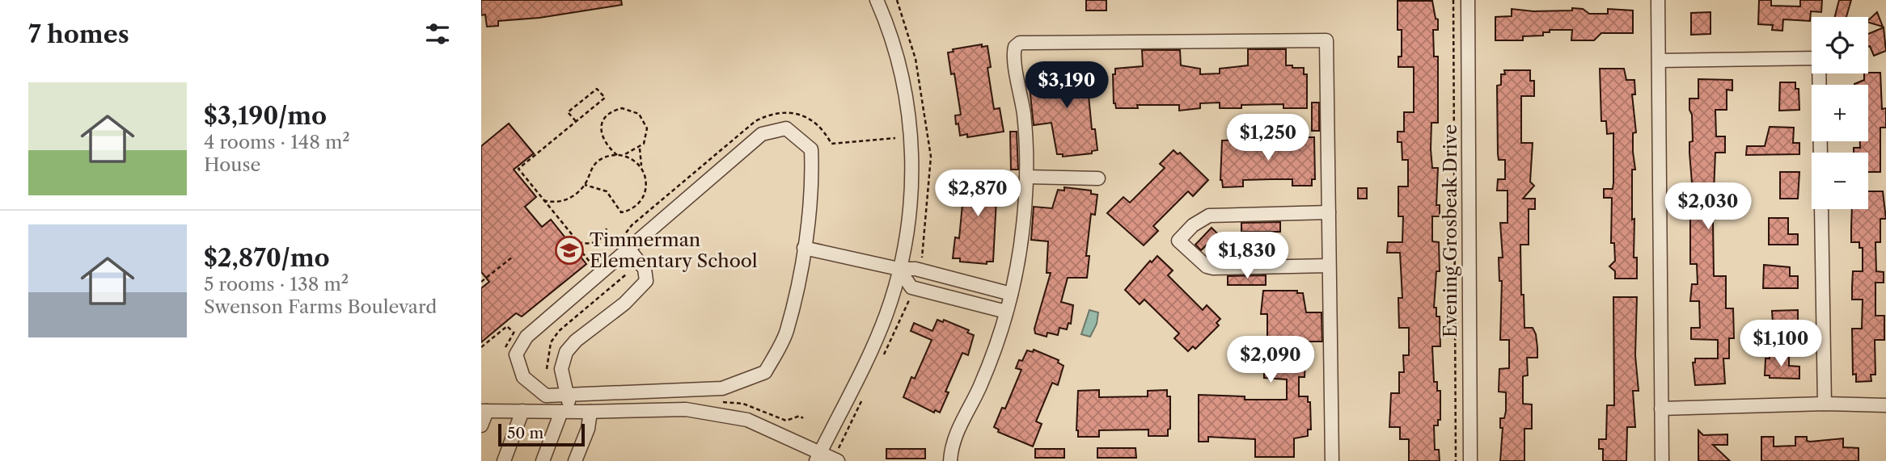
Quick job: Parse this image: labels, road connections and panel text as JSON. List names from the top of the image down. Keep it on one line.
{"streets":{"street":["Evening Grosbeak Drive"]},"places":{"school or university":["Timmerman Elementary School"]},"scale_bar":"50 m","page":{"heading":"7 homes","map_buttons":["+","−"],"price":["$3,190","$1,250","$2,870","$2,030","$1,830","$1,100","$2,090"],"list":[{"name":"$3,190/mo","note":"4 rooms · 148 m² · House"},{"name":"$2,870/mo","note":"5 rooms · 138 m² · Swenson Farms Boulevard"}],"scale":"50 m"}}
